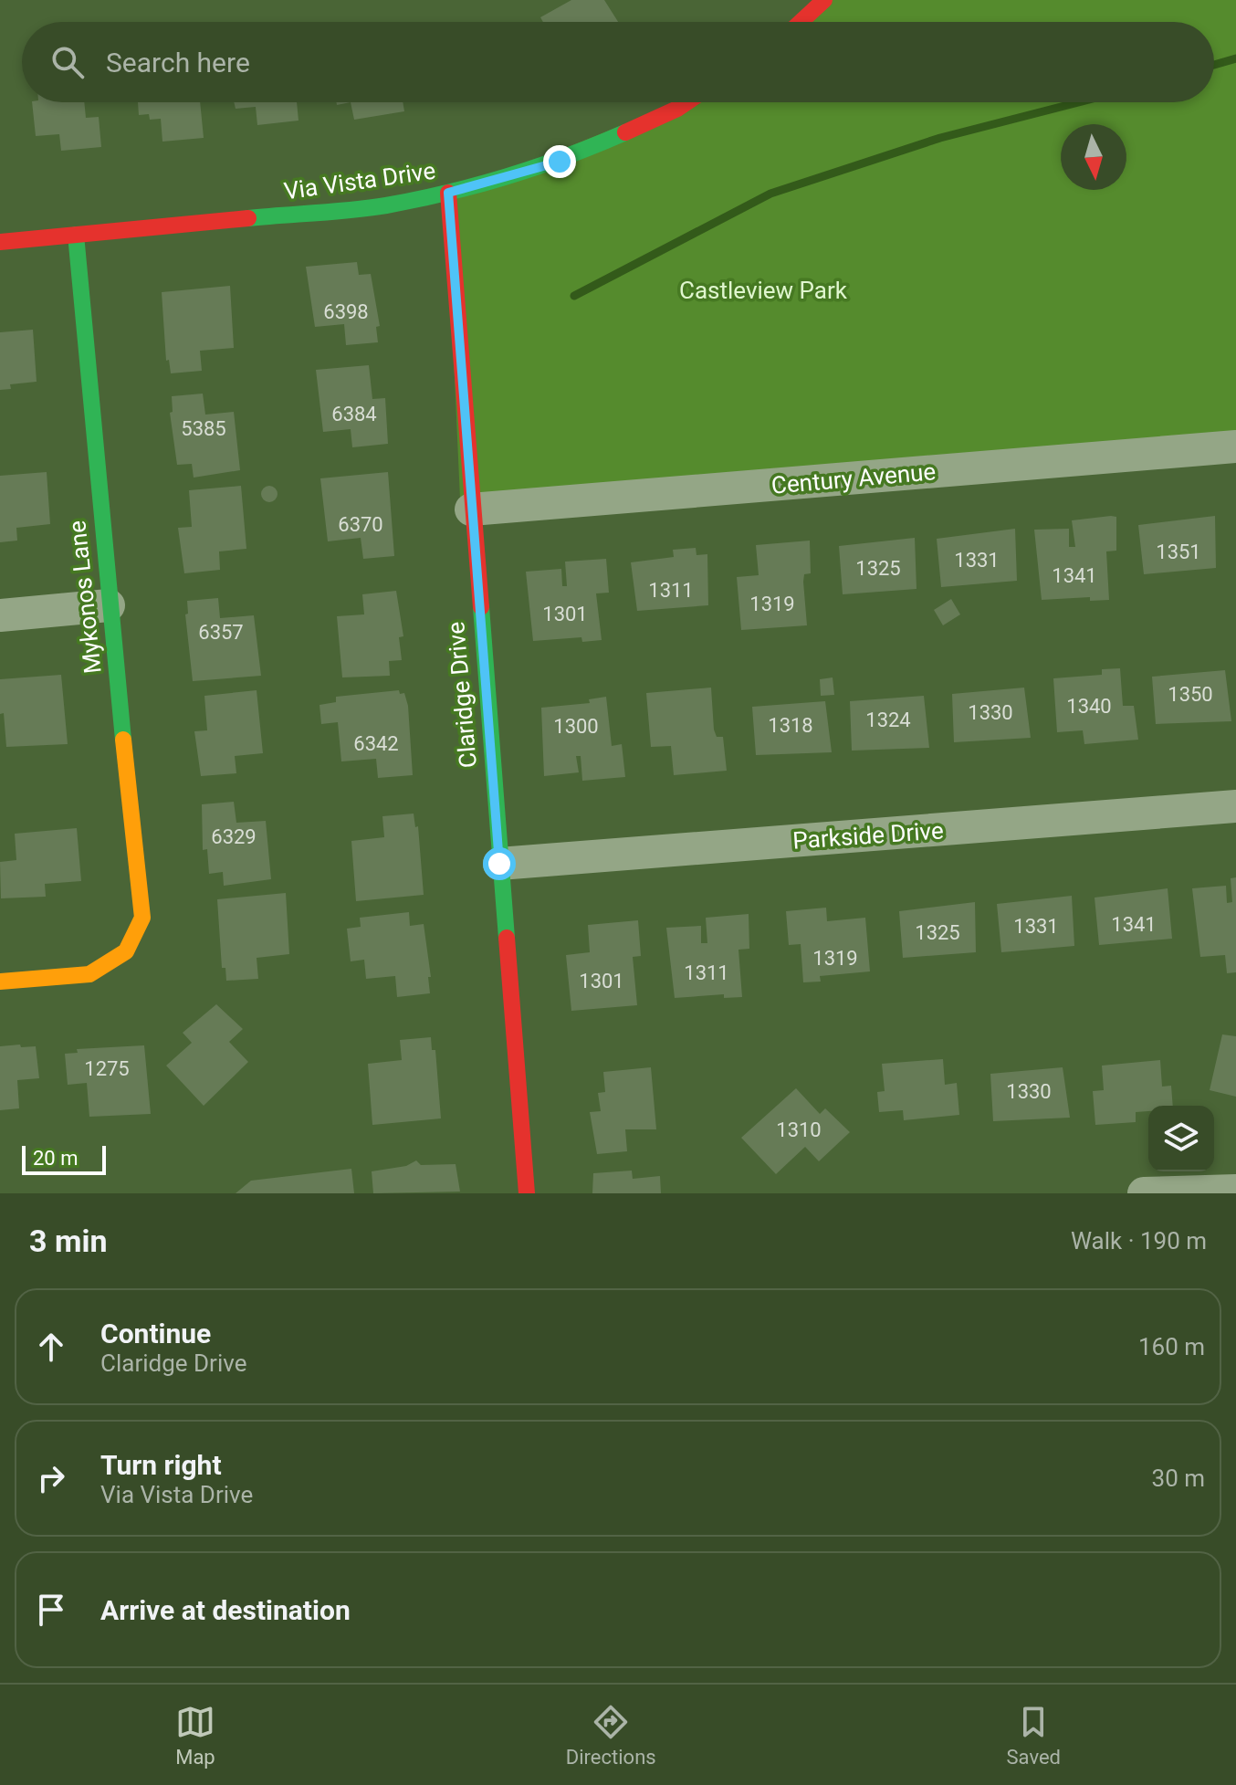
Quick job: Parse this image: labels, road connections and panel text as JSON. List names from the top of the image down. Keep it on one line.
{"streets":{"street":["Via Vista Drive","Century Avenue","Mykonos Lane","Claridge Drive","Parkside Drive"]},"crossings":[["Via Vista Drive","Mykonos Lane"],["Via Vista Drive","Claridge Drive"],["Century Avenue","Claridge Drive"],["Claridge Drive","Parkside Drive"]],"parks":["Castleview Park"],"house_numbers":["6398","6384","5385","6370","1351","1331","1325","1341","1311","1319","1301","6357","1350","1340","1330","1324","1318","1300","6342","6329","1341","1331","1325","1319","1311","1301","1275","1330","1310"],"scale_bar":"20 m","north":"bottom","page":{"search":"Search here","scale":"20 m","heading":["3 min","Walk · 190 m"],"list":[["Continue","Claridge Drive","160 m"],["Turn right","Via Vista Drive","30 m"],"Arrive at destination"],"nav":["Map","Directions","Saved"]}}
